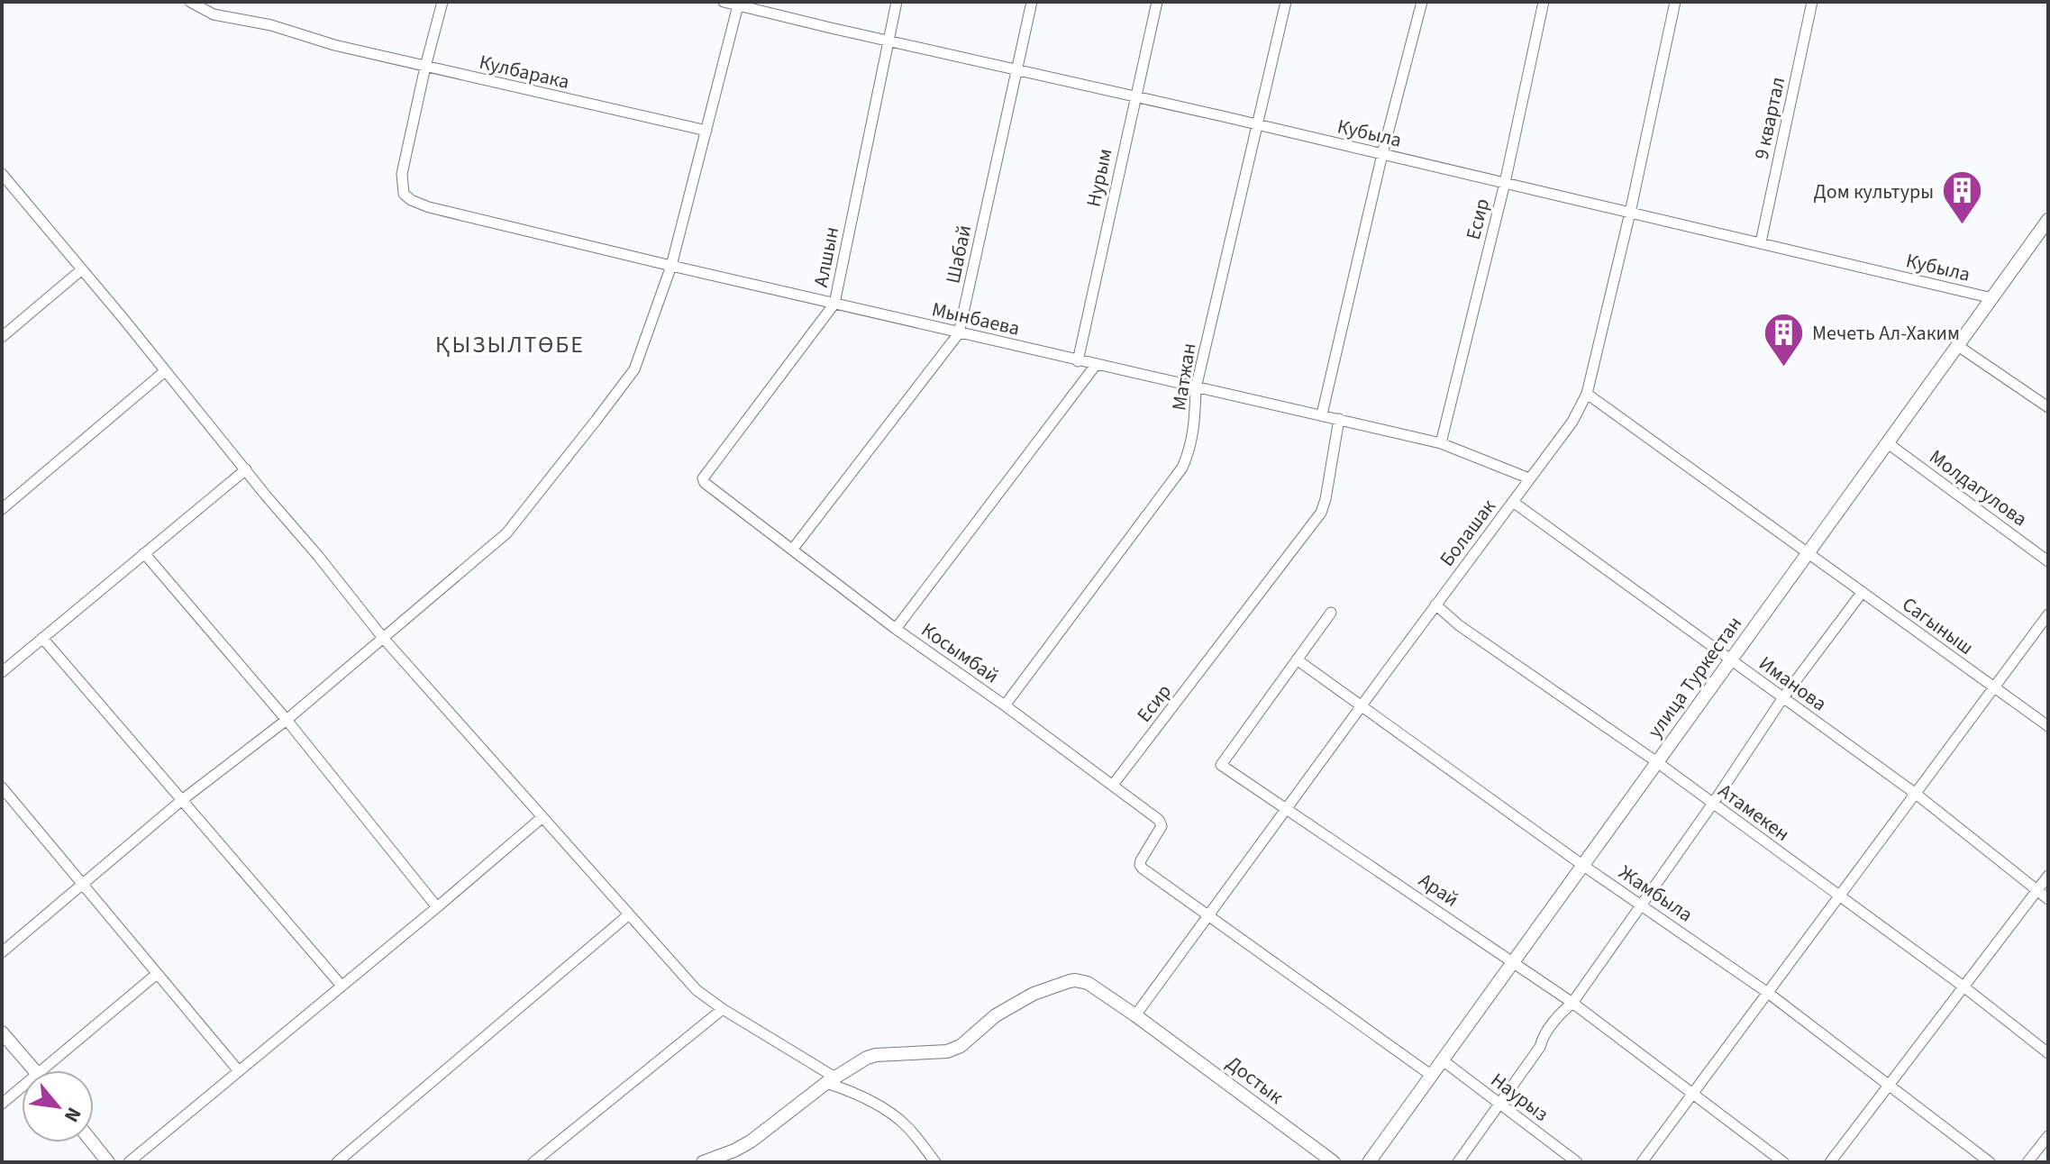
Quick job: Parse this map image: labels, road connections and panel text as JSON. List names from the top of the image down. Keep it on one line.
{"streets":{"street":["Кулбарака","9 квартал","Кубыла","Нурым","Есир","Шабай","Алшын","Мынбаева","Матжан","Молдагулова","Болашак","Сагыныш","Косымбай","улица Туркестан","Иманова","Атамекен","Арай","Жамбыла","Достык","Наурыз"]},"crossings":[["Кулбарака","Мынбаева"],["9 квартал","Кубыла"],["Кубыла","Нурым"],["Кубыла","Есир"],["Кубыла","Шабай"],["Кубыла","Алшын"],["Кубыла","Матжан"],["Кубыла","Болашак"],["Кубыла","улица Туркестан"],["Нурым","Мынбаева"],["Есир","Мынбаева"],["Есир","Косымбай"],["Шабай","Мынбаева"],["Шабай","Косымбай"],["Алшын","Мынбаева"],["Алшын","Косымбай"],["Мынбаева","Матжан"],["Мынбаева","Болашак"],["Матжан","Косымбай"],["Молдагулова","улица Туркестан"],["Болашак","Сагыныш"],["Болашак","Косымбай"],["Болашак","Иманова"],["Болашак","Атамекен"],["Болашак","Арай"],["Болашак","Жамбыла"],["Болашак","Достык"],["Сагыныш","улица Туркестан"],["улица Туркестан","Иманова"],["улица Туркестан","Атамекен"],["улица Туркестан","Арай"],["улица Туркестан","Жамбыла"],["улица Туркестан","Наурыз"],["Арай","Жамбыла"]],"districts":["ҚЫЗЫЛТӨБЕ"],"places":{"building":["Дом культуры","Мечеть Ал-Хаким"]},"north":"bottom right"}
